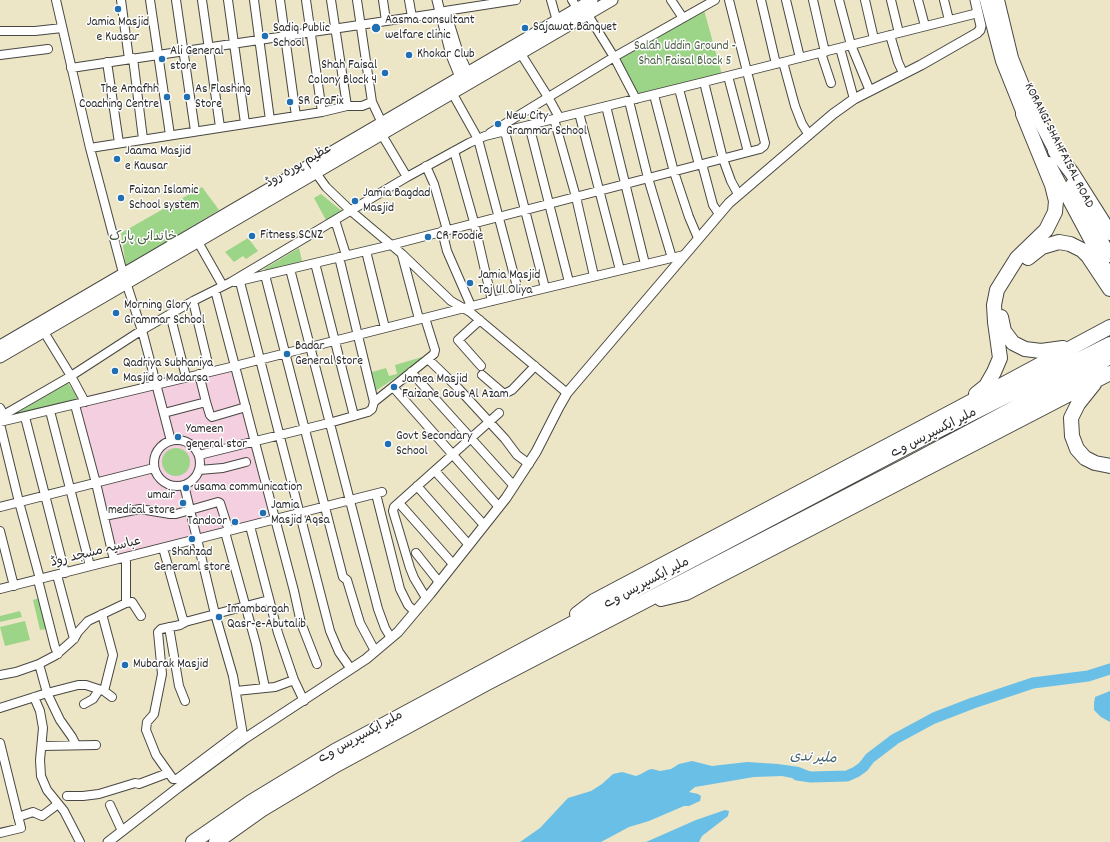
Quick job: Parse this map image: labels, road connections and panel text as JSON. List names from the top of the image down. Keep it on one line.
{"streets":{"highway":["ملیر ایکسپریس وے"],"main road":["KORANGI SHAHFAISAL ROAD","عظیم پورہ روڈ"],"street":["عباسیہ مسجد روڈ"]},"water":["ملیر ندی"],"parks":["Salah Uddin Ground - Shah Faisal Block 5","خاندانی پارک"],"places":["Jamia Masjid e Kuasar","Aasma consultant welfare clinic","Sajawat Banquet","Sadiq Public School","Khokar Club","Ali General store","Shah Faisal Colony Block 4","The Amafhh Coaching Centre","As Flashing Store","SR GraFix","New City Grammar School","Jaama Masjid e Kausar","Faizan Islamic School system","Jamia Bagdad Masjid","Fitness SCNZ","CR Foodie","Jamia Masjid Taj Ul Oliya","Morning Glory Grammar School","Badar General Store","Qadriya Subhaniya Masjid o Madarsa","Jamea Masjid Faizane Gous Al Azam","Yameen general stor","Govt Secondary School","usama communication","umair medical store","Jamia Masjid Aqsa","Tandoor","Shahzad Generaml store","Imambargah Qasr-e-Abutalib","Mubarak Masjid"]}
